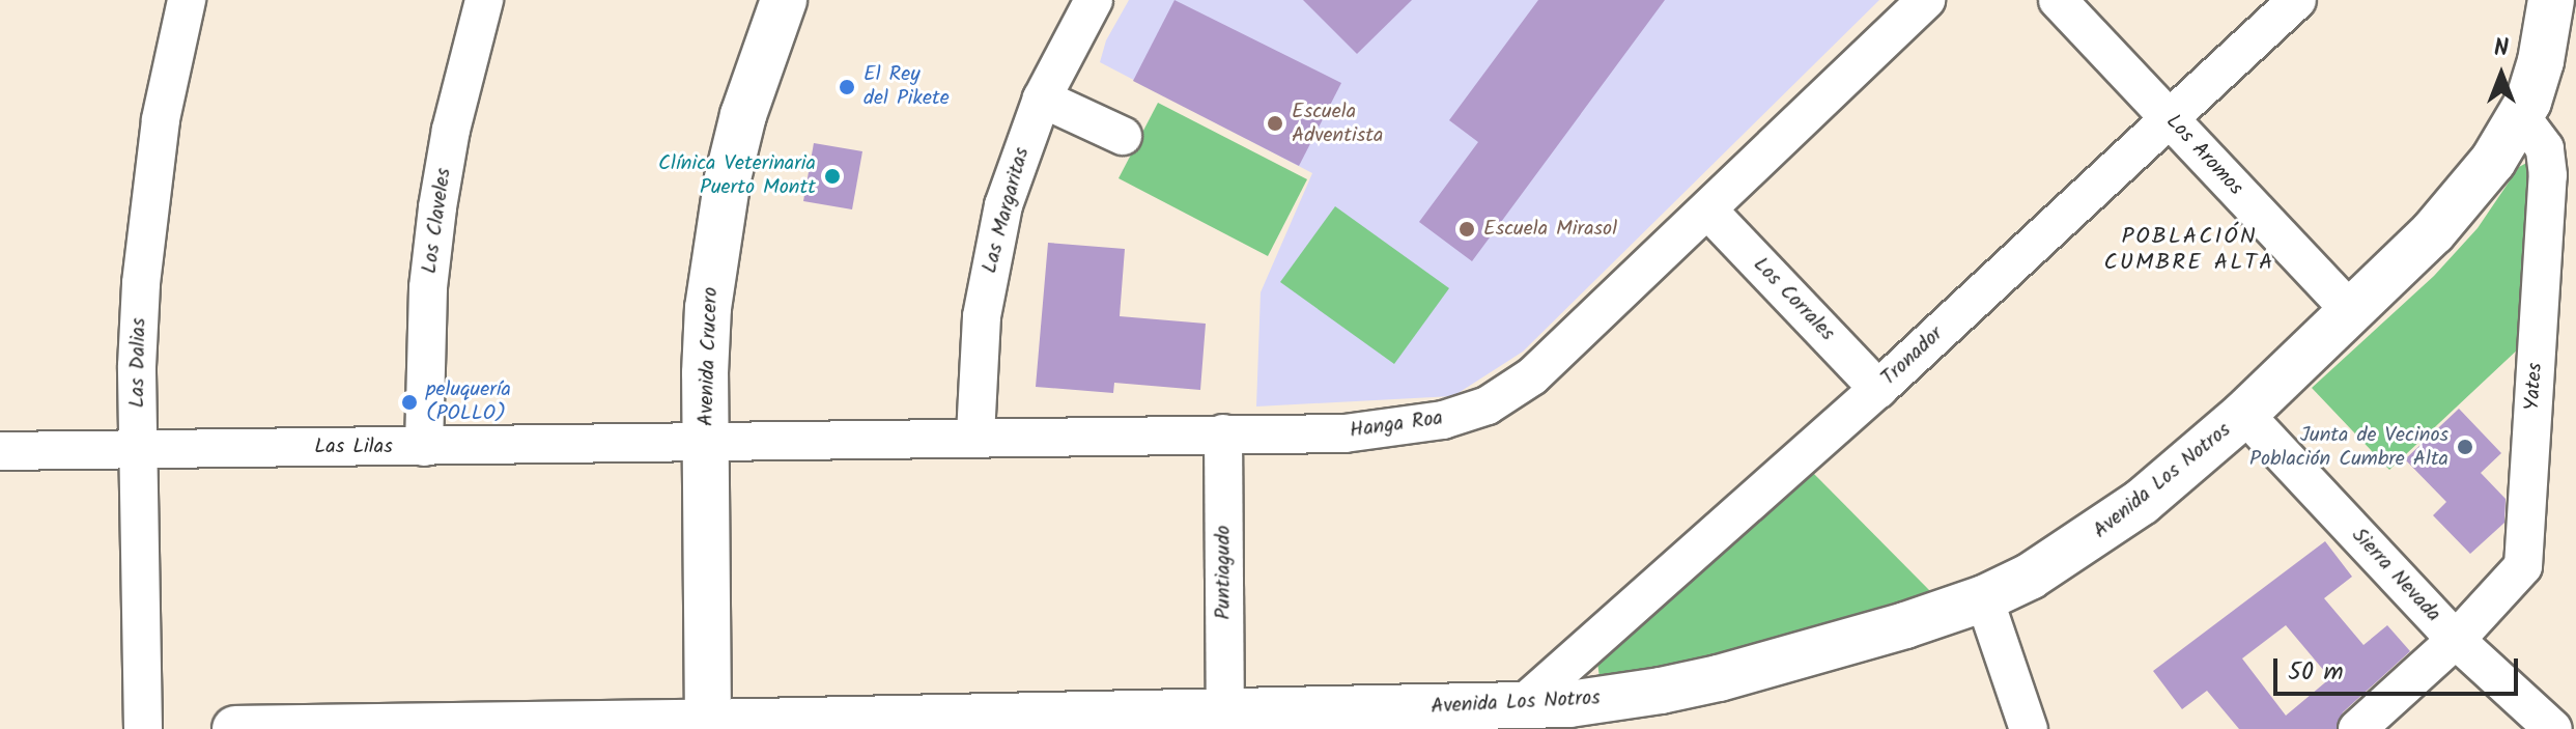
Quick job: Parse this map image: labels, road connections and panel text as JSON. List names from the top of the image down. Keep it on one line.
{"streets":{"main road":["Avenida Crucero","Avenida Los Notros"],"street":["Los Aromos","Las Margaritas","Los Claveles","Los Corrales","Tronador","Las Dalias","Yates","Hanga Roa","Las Lilas","Puntiagudo","Sierra Nevada"]},"crossings":[["Los Aromos","Tronador"],["Los Aromos","Avenida Los Notros"],["Las Margaritas","Hanga Roa"],["Los Claveles","Las Lilas"],["Los Corrales","Tronador"],["Los Corrales","Hanga Roa"],["Avenida Crucero","Hanga Roa"],["Avenida Crucero","Las Lilas"],["Avenida Crucero","Avenida Los Notros"],["Tronador","Avenida Los Notros"],["Las Dalias","Las Lilas"],["Yates","Avenida Los Notros"],["Yates","Sierra Nevada"],["Hanga Roa","Las Lilas"],["Hanga Roa","Puntiagudo"],["Avenida Los Notros","Puntiagudo"],["Avenida Los Notros","Sierra Nevada"]],"districts":["POBLACIÓN CUMBRE ALTA"],"places":["El Rey del Pikete","Escuela Adventista","Clínica Veterinaria Puerto Montt","Escuela Mirasol","peluquería (POLLO)","Junta de Vecinos Población Cumbre Alta"],"scale_bar":"50 m","north":"top"}
